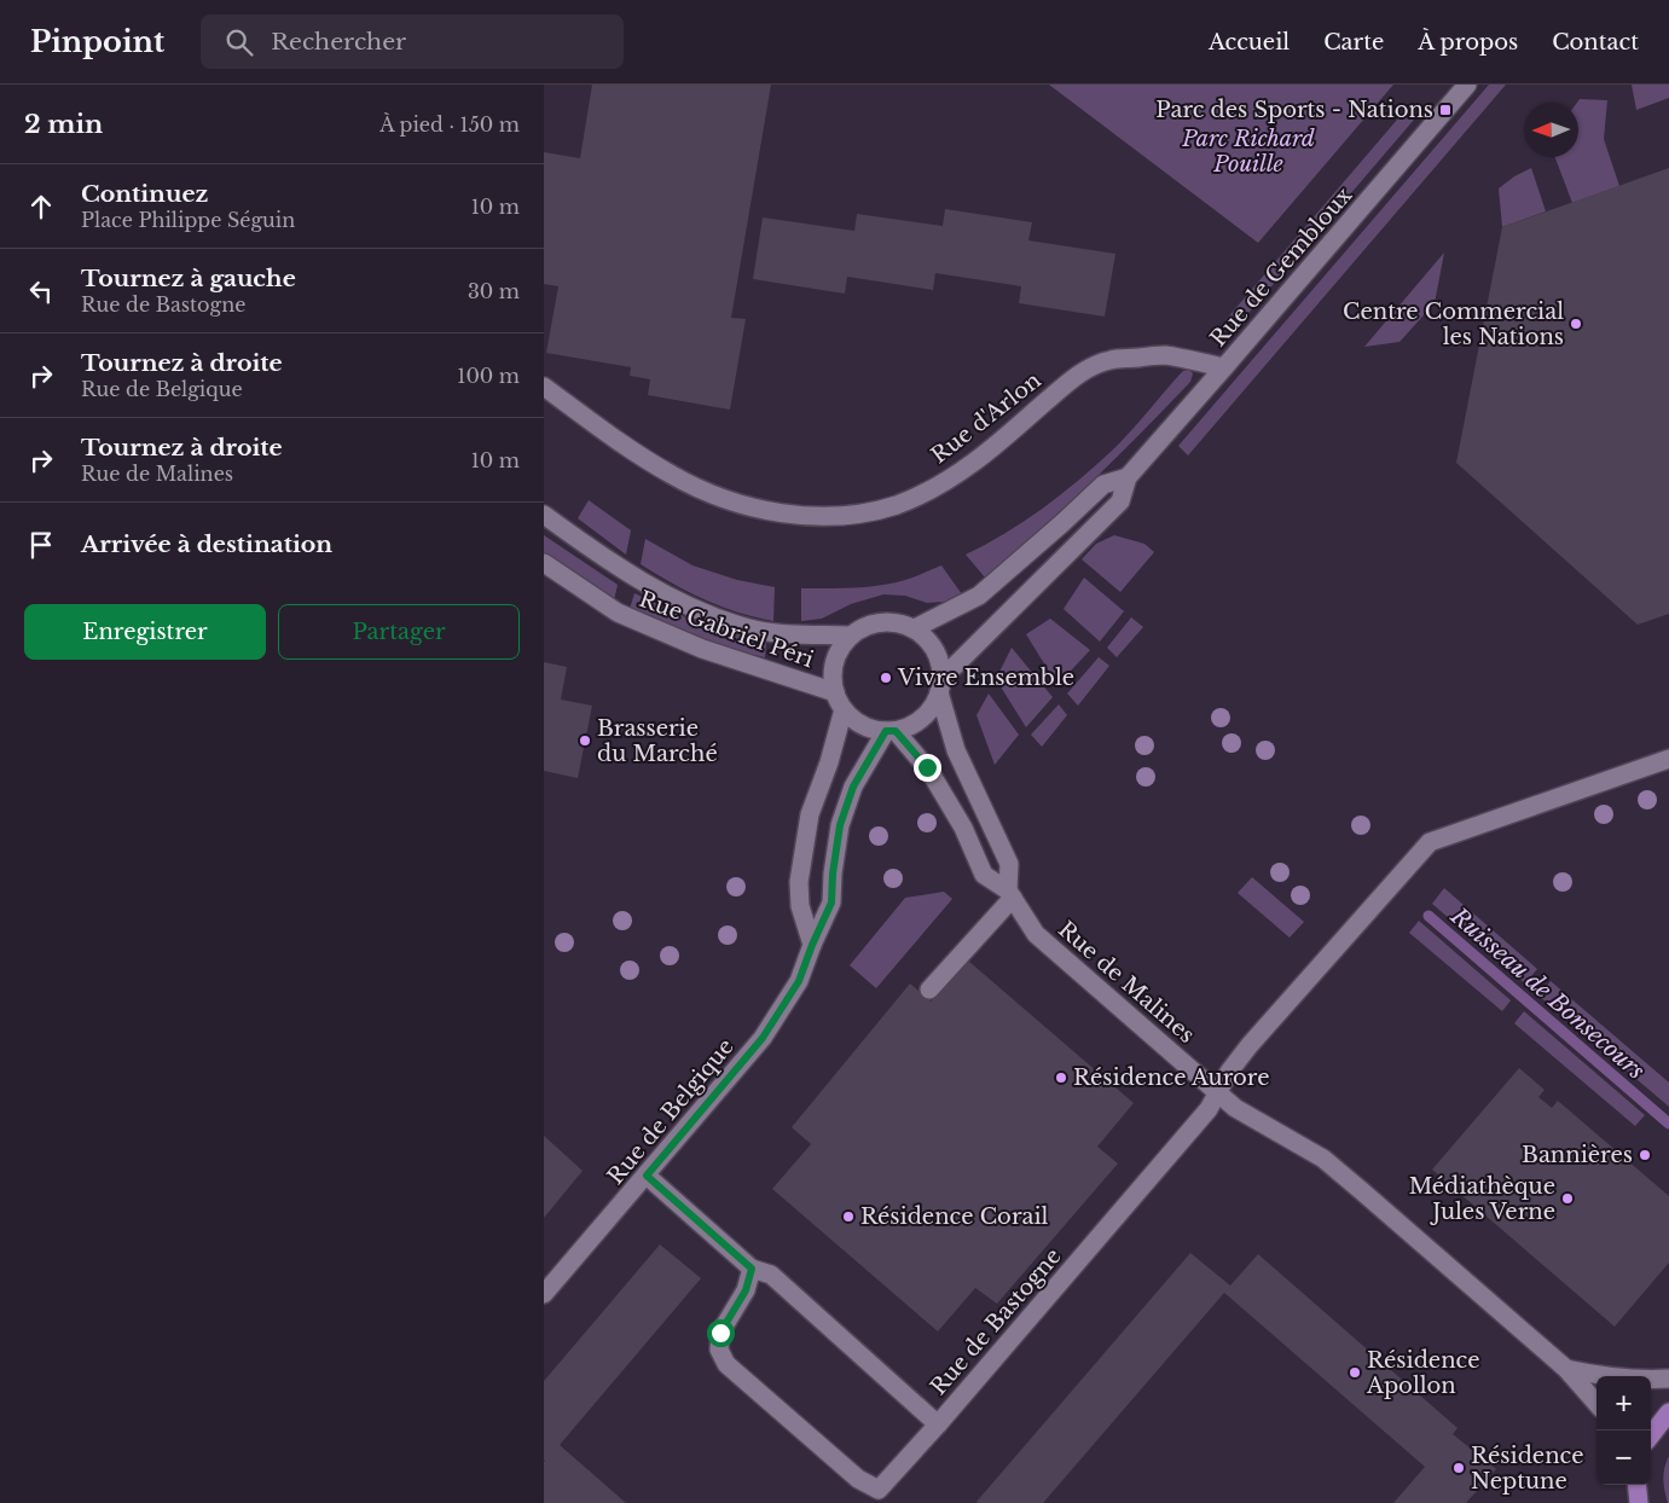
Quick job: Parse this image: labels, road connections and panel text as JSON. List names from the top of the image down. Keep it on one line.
{"streets":{"street":["Rue de Gembloux","Rue d'Arlon","Rue Gabriel Péri","Rue de Malines","Rue de Belgique","Rue de Bastogne"]},"crossings":[["Rue de Gembloux","Rue d'Arlon"],["Rue de Gembloux","Rue Gabriel Péri"],["Rue de Gembloux","Rue de Malines"],["Rue de Gembloux","Rue de Belgique"],["Rue Gabriel Péri","Rue de Malines"],["Rue Gabriel Péri","Rue de Belgique"],["Rue de Malines","Rue de Belgique"],["Rue de Malines","Rue de Bastogne"],["Rue de Belgique","Rue de Bastogne"]],"water":["Ruisseau de Bonsecours"],"parks":["Parc Richard Pouille"],"places":{"transit":["Parc des Sports - Nations"],"other":["Centre Commercial les Nations","Vivre Ensemble","Brasserie du Marché","Résidence Aurore","Bannières","Médiathèque Jules Verne","Résidence Corail","Résidence Apollon","Résidence Neptune"]},"north":"left","page":{"header":"Pinpoint","search":"Rechercher","nav":["Accueil","Carte","À propos","Contact"],"heading":["2 min","À pied · 150 m"],"list":[["Continuez","Place Philippe Séguin","10 m"],["Tournez à gauche","Rue de Bastogne","30 m"],["Tournez à droite","Rue de Belgique","100 m"],["Tournez à droite","Rue de Malines","10 m"],"Arrivée à destination"],"buttons":["Enregistrer","Partager"],"map_buttons":["+","−"]}}
